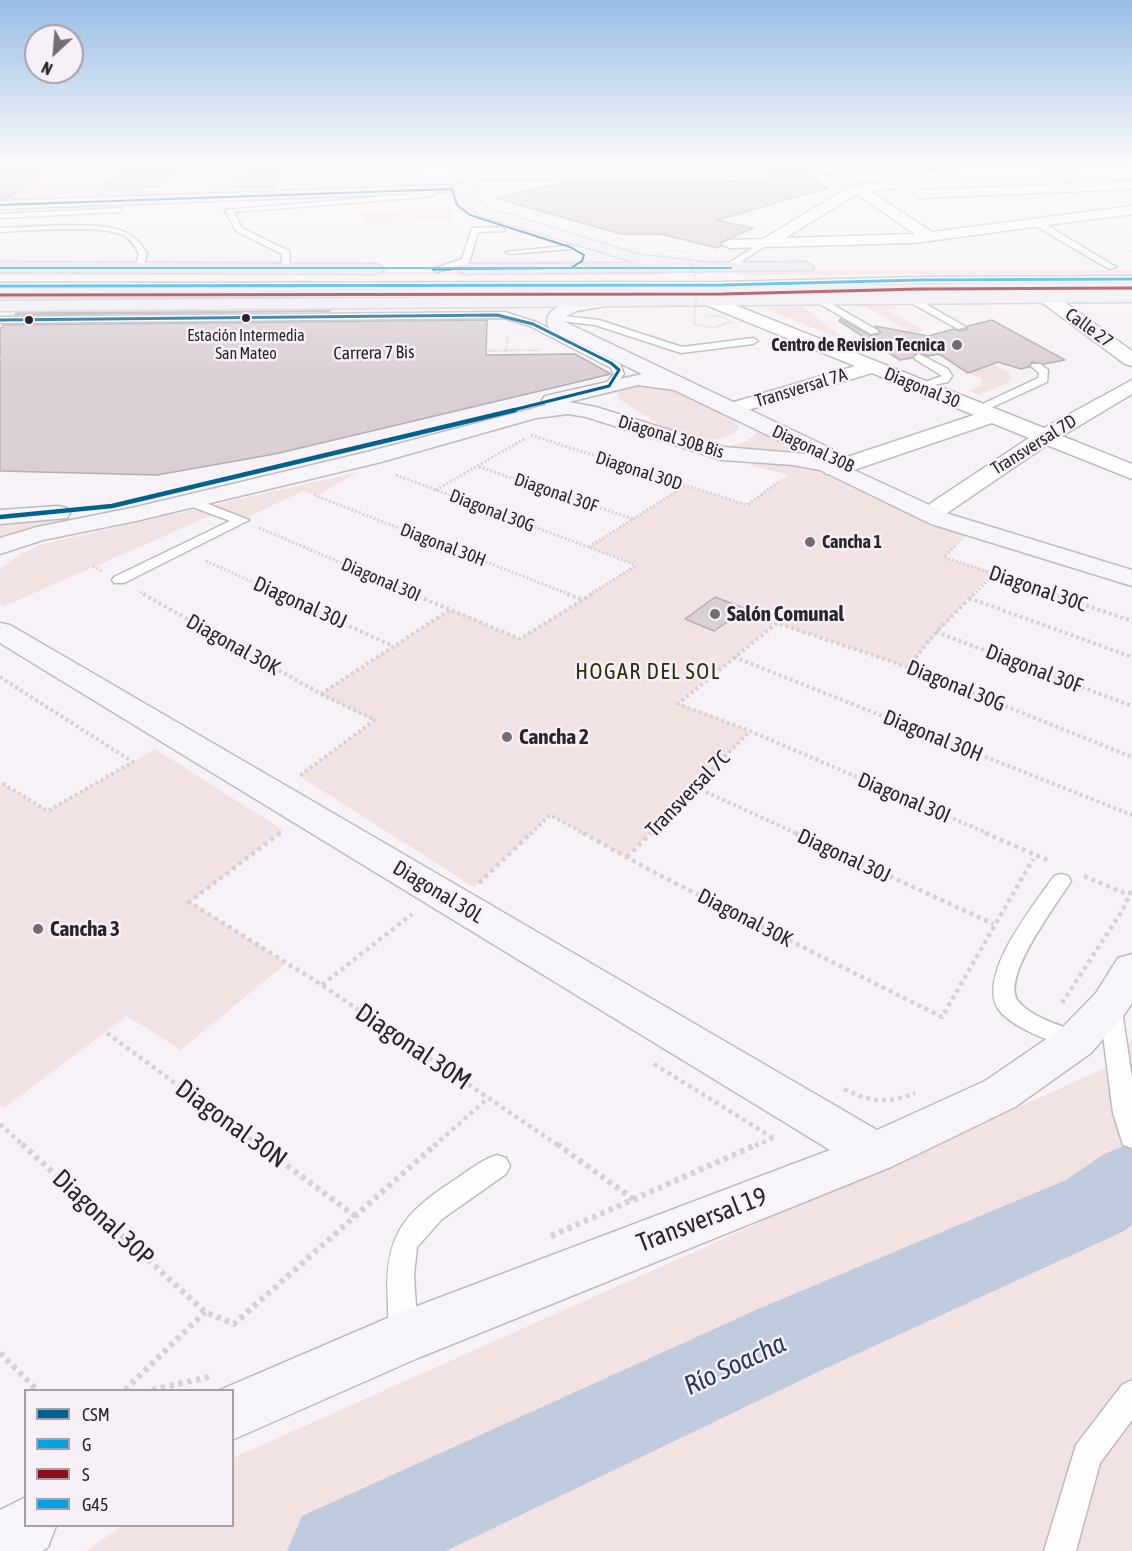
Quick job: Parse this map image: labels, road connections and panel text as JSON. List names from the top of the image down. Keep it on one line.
{"streets":{"main road":["Diagonal 30B Bis","Diagonal 30B","Diagonal 30L","Transversal 19"],"street":["Calle 27","Transversal 7A","Diagonal 30","Transversal 7D"],"path":["Carrera 7 Bis","Diagonal 30D","Diagonal 30F","Diagonal 30G","Diagonal 30H","Diagonal 30I","Diagonal 30C","Diagonal 30J","Diagonal 30K","Transversal 7C","Diagonal 30M","Diagonal 30N","Diagonal 30P"]},"crossings":[["Transversal 7A","Diagonal 30"],["Transversal 7A","Diagonal 30B"],["Diagonal 30","Transversal 7D"],["Diagonal 30B Bis","Diagonal 30B"],["Transversal 7D","Diagonal 30B"],["Diagonal 30G","Diagonal 30H"],["Diagonal 30G","Diagonal 30I"],["Diagonal 30H","Diagonal 30I"],["Diagonal 30I","Transversal 7C"],["Diagonal 30J","Diagonal 30K"],["Diagonal 30J","Transversal 7C"],["Diagonal 30K","Transversal 7C"],["Diagonal 30L","Transversal 19"],["Diagonal 30N","Diagonal 30P"]],"districts":["HOGAR DEL SOL"],"water":["Río Soacha"],"places":["Estación Intermedia San Mateo","Centro de Revision Tecnica","Cancha 1","Salón Comunal","Cancha 2","Cancha 3"],"lines":["transit line CSM","transit line G45","transit line G","transit line S"],"legend":["CSM","G","S","G45"],"north":"bottom left"}
